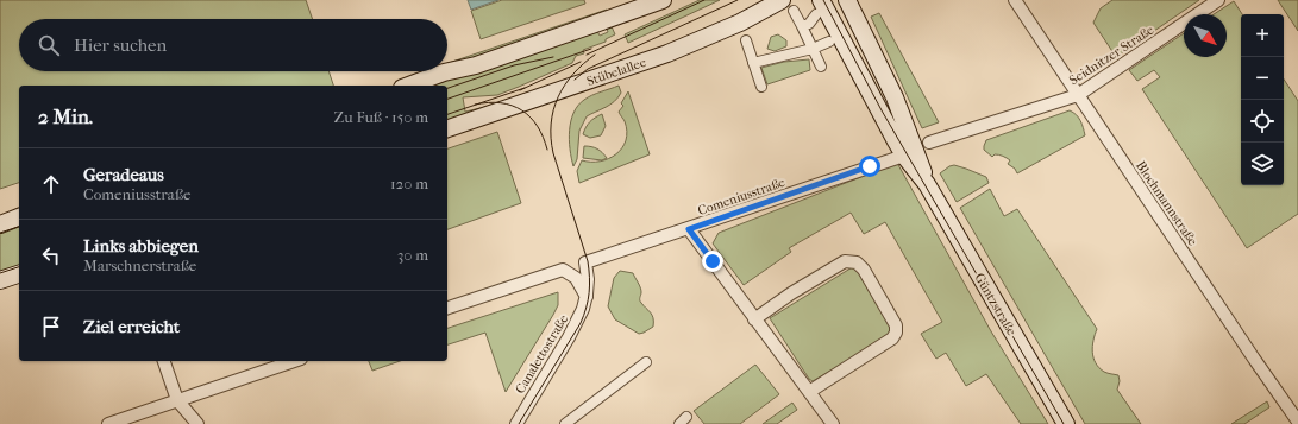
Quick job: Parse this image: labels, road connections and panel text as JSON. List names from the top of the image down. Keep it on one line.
{"streets":{"main road":["Stübelallee","Güntzstraße"],"street":["Seidnitzer Straße","Comeniusstraße","Blochmannstraße","Canalettostraße"]},"crossings":[["Seidnitzer Straße","Blochmannstraße"],["Comeniusstraße","Güntzstraße"],["Comeniusstraße","Canalettostraße"]],"north":"bottom right","page":{"map_buttons":["+","−"],"search":"Hier suchen","heading":["2 Min.","Zu Fuß · 150 m"],"list":[["Geradeaus","Comeniusstraße","120 m"],["Links abbiegen","Marschnerstraße","30 m"],"Ziel erreicht"]}}
